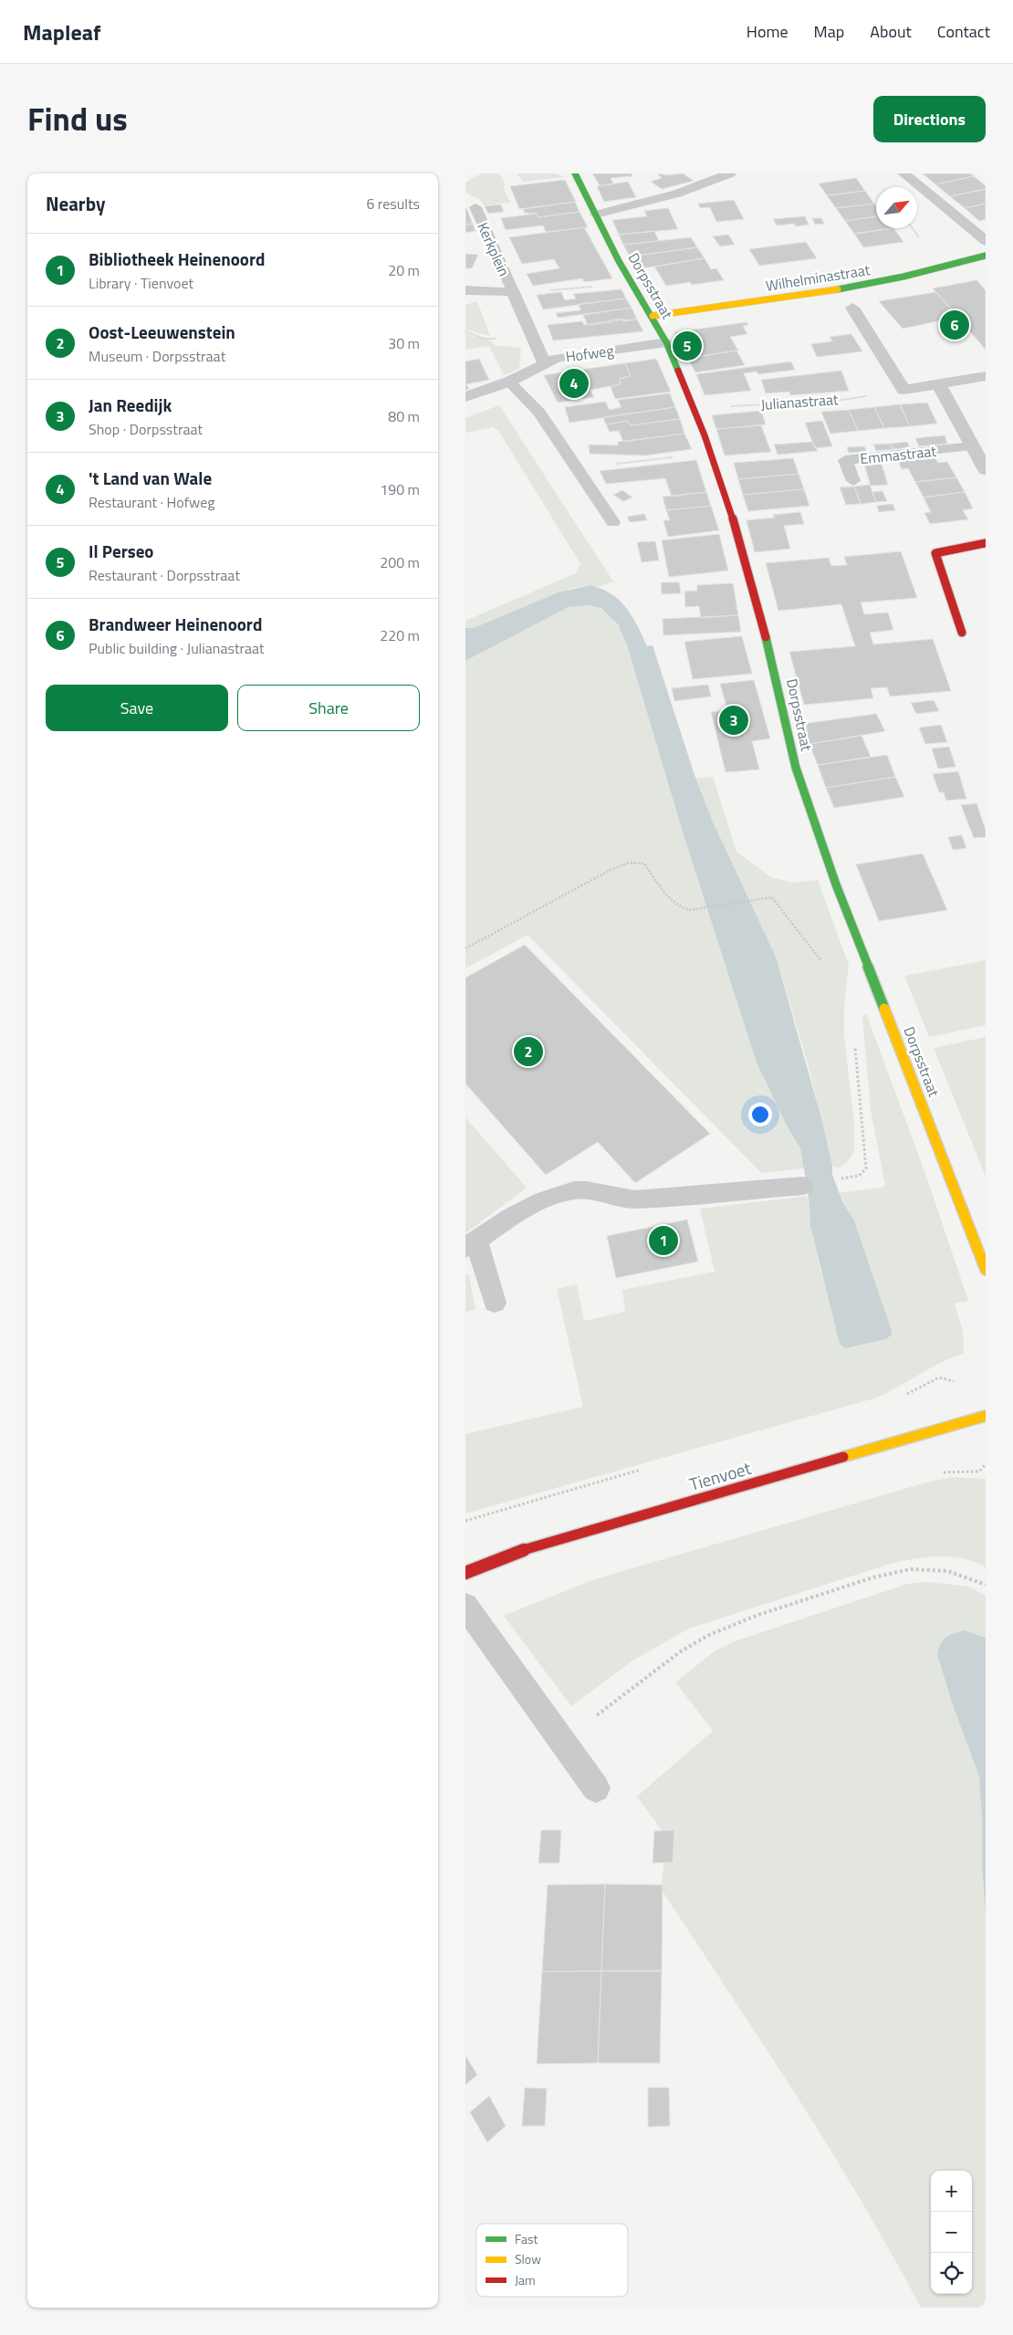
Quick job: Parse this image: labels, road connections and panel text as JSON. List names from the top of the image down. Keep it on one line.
{"streets":{"street":["Kerkplein","Wilhelminastraat","Dorpsstraat","Hofweg","Tienvoet"],"lane":["Emmastraat"],"path":["Julianastraat"]},"crossings":[["Kerkplein","Hofweg"],["Wilhelminastraat","Dorpsstraat"],["Dorpsstraat","Hofweg"],["Dorpsstraat","Julianastraat"]],"legend":["Fast","Slow","Jam"],"north":"top right","page":{"header":"Mapleaf","nav":["Home","Map","About","Contact"],"title":"Find us","buttons":["Directions",["Save","Share"]],"heading":["Nearby","6 results"],"list":[{"mark":"1","name":"Bibliotheek Heinenoord","note":"Library · Tienvoet","value":"20 m"},{"mark":"2","name":"Oost-Leeuwenstein","note":"Museum · Dorpsstraat","value":"30 m"},{"mark":"3","name":"Jan Reedijk","note":"Shop · Dorpsstraat","value":"80 m"},{"mark":"4","name":"'t Land van Wale","note":"Restaurant · Hofweg","value":"190 m"},{"mark":"5","name":"Il Perseo","note":"Restaurant · Dorpsstraat","value":"200 m"},{"mark":"6","name":"Brandweer Heinenoord","note":"Public building · Julianastraat","value":"220 m"}],"pins":["6","5","4","3","2","1"],"map_buttons":["+","−"]}}
